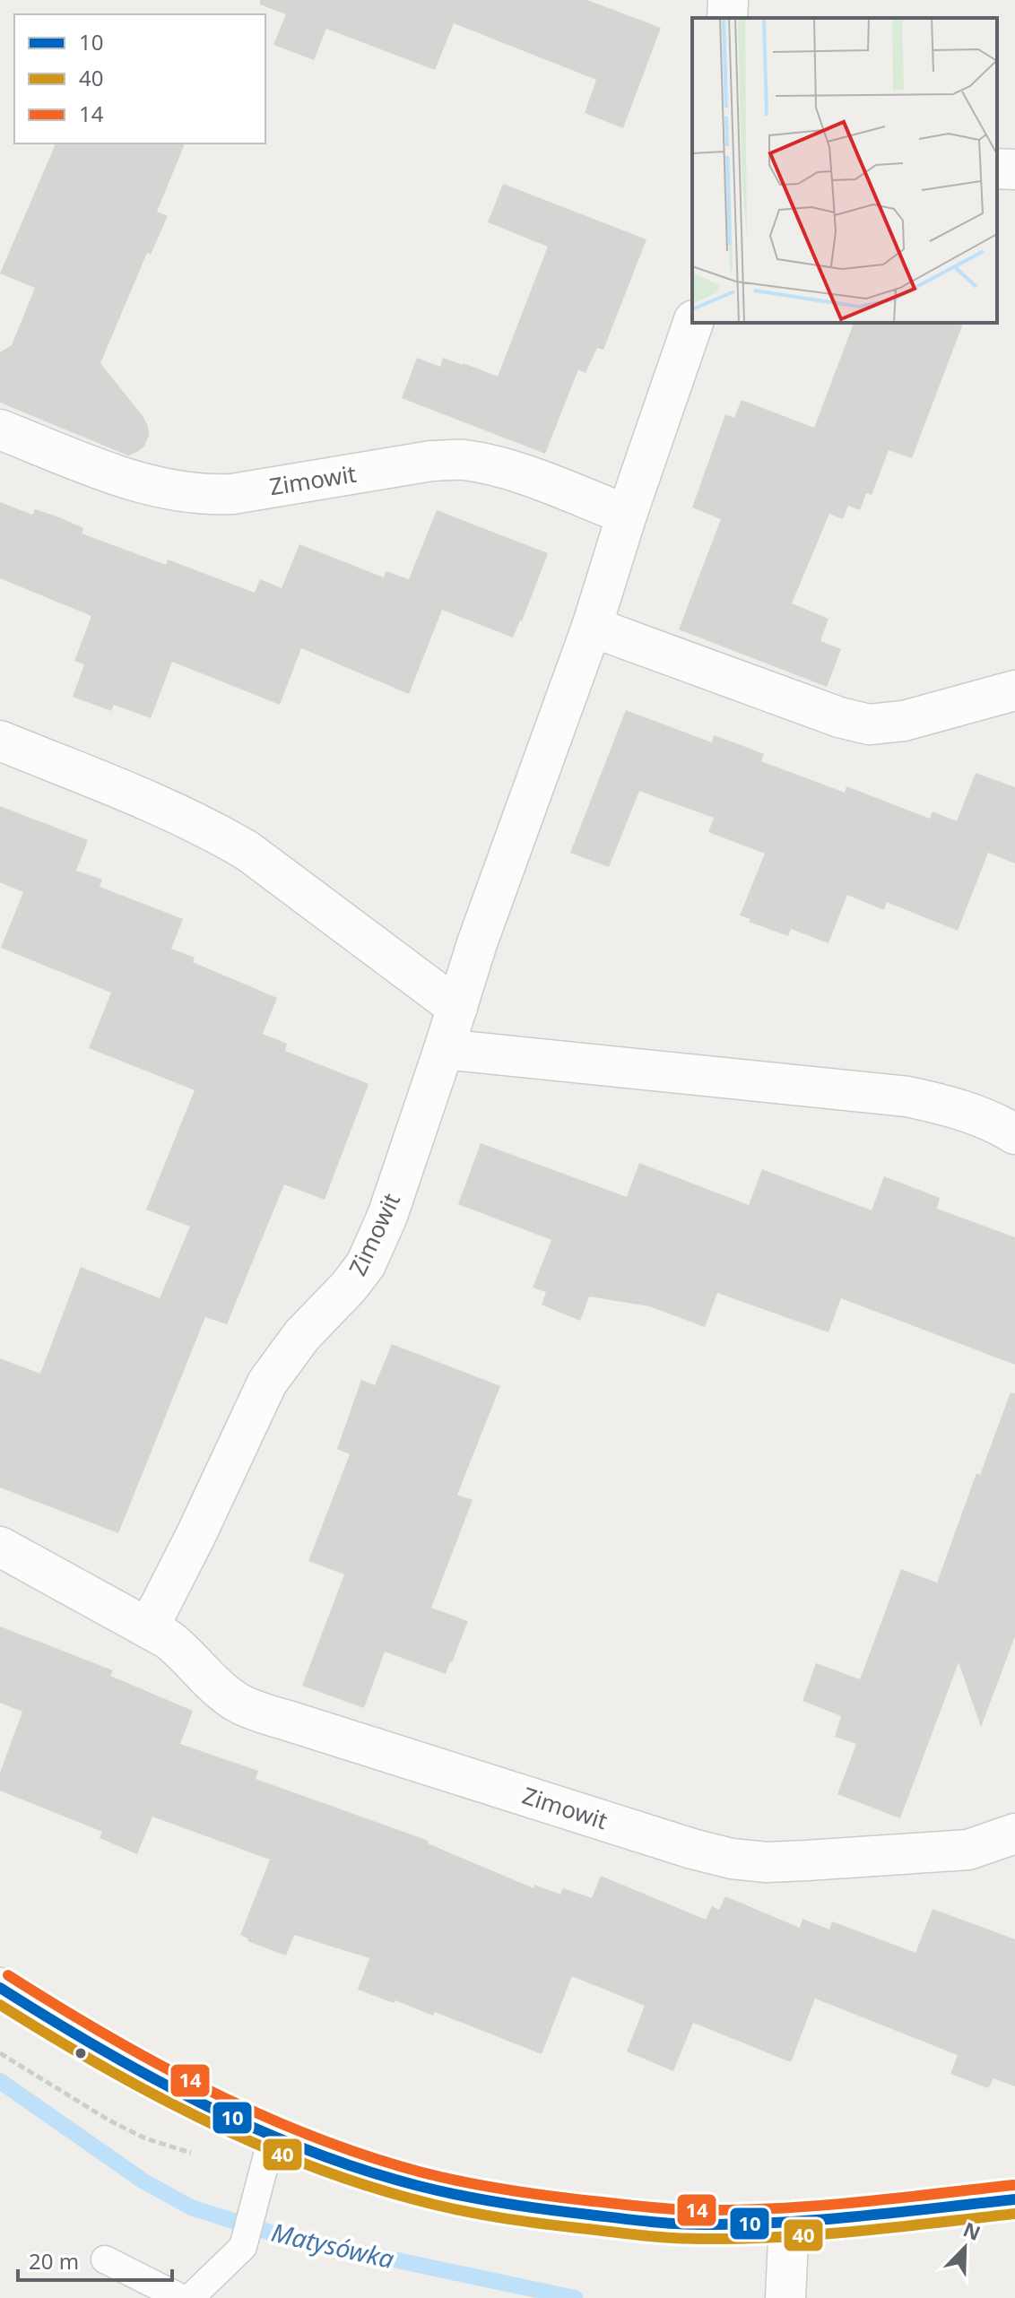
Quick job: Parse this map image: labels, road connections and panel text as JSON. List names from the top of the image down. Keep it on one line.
{"streets":{"street":["Zimowit"]},"water":["Matysówka"],"lines":["transit line 14","transit line 10","transit line 40"],"legend":["10","40","14"],"scale_bar":"20 m","north":"top right"}
